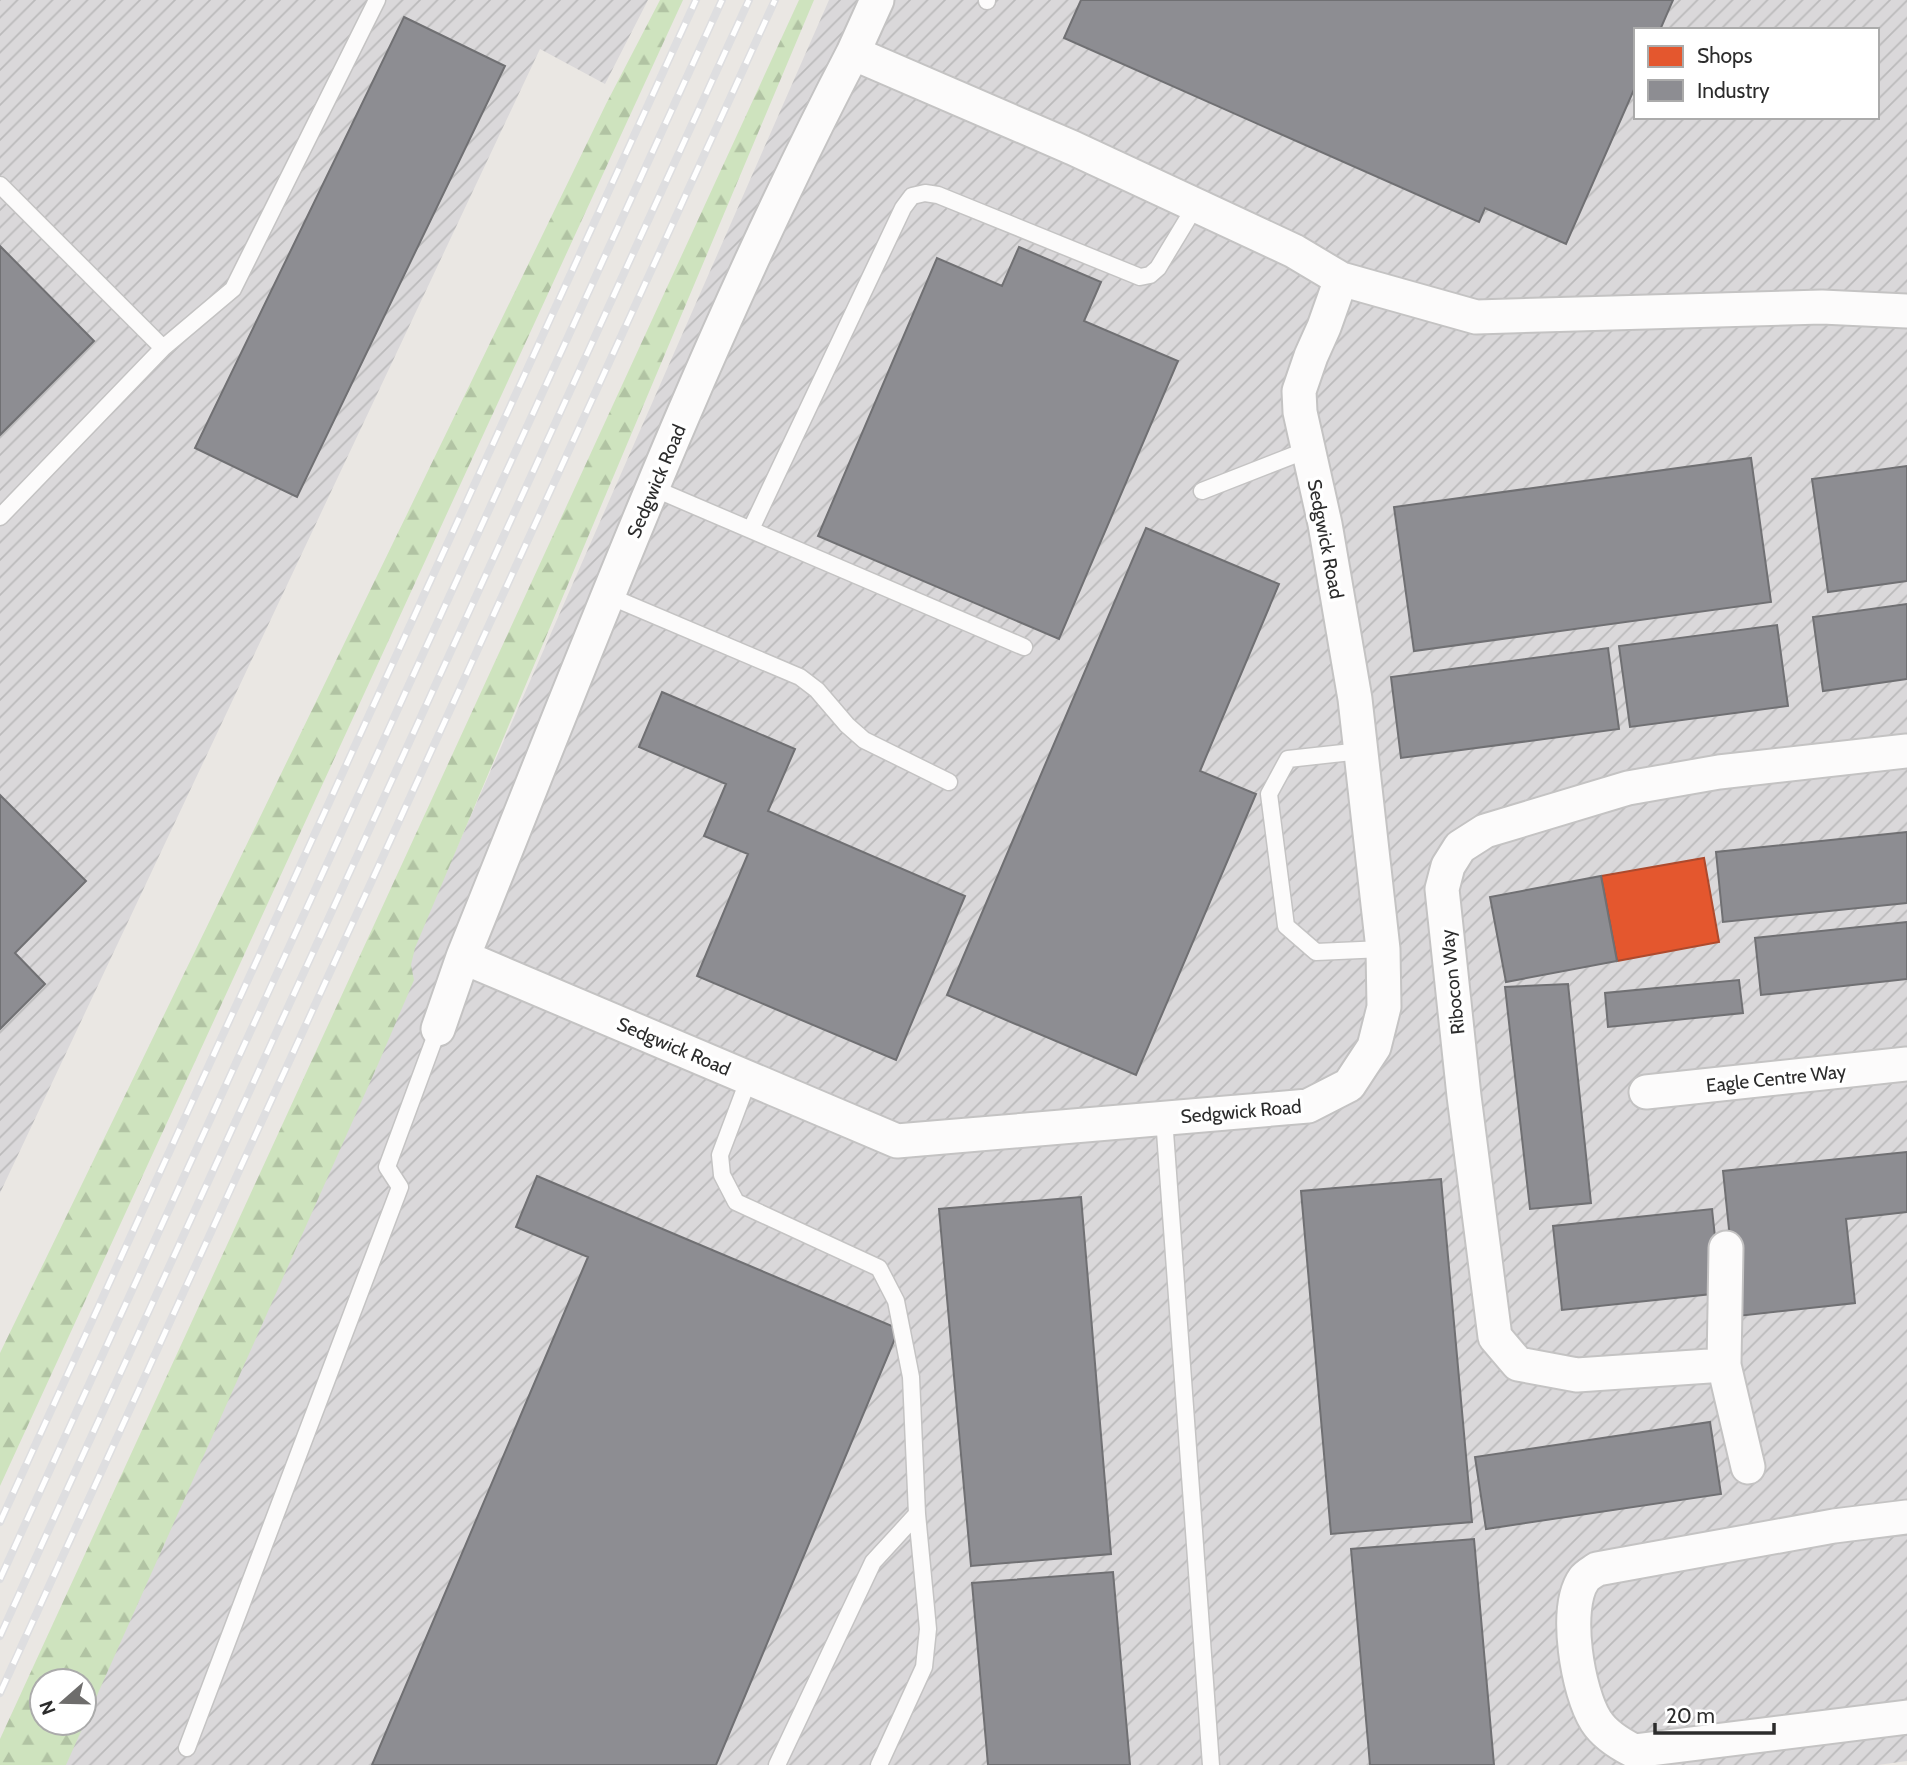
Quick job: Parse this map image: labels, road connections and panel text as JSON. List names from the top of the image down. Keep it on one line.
{"streets":{"street":["Sedgwick Road","Ribocon Way","Eagle Centre Way"]},"legend":["Shops","Industry"],"scale_bar":"20 m","north":"left"}
